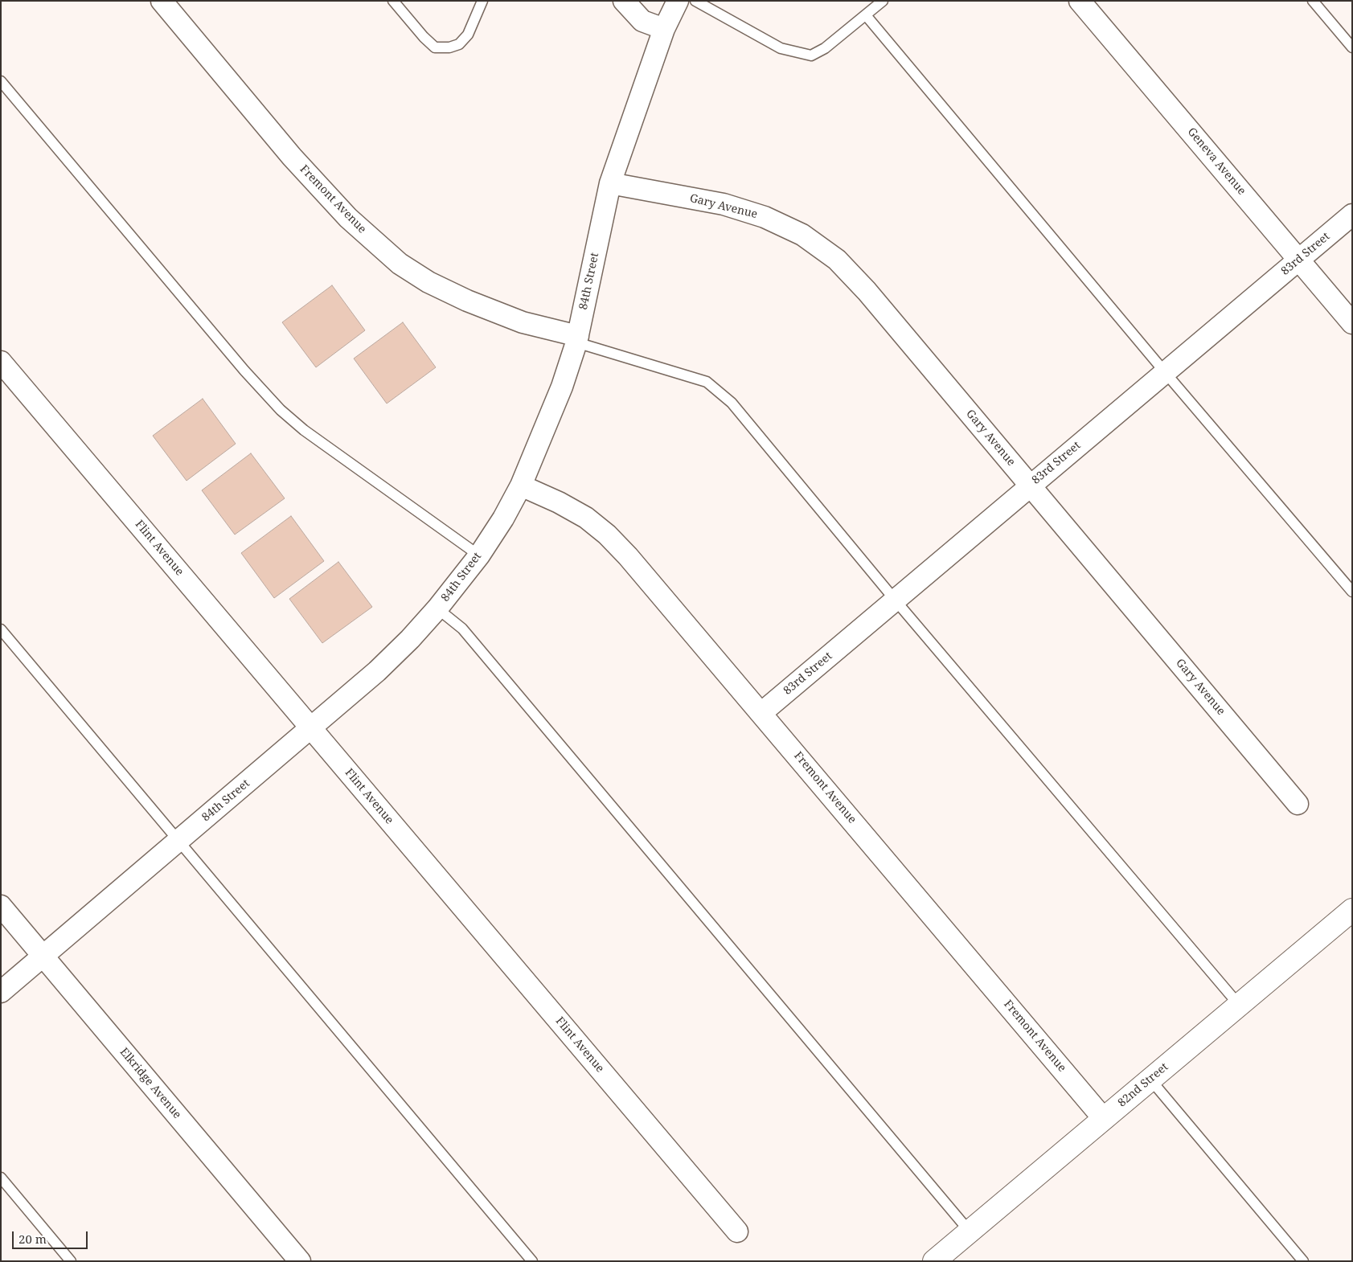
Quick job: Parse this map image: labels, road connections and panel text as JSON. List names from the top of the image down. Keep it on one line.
{"streets":{"main road":["82nd Street"],"street":["Geneva Avenue","Fremont Avenue","Gary Avenue","83rd Street","84th Street","Flint Avenue","Elkridge Avenue"]},"crossings":[["Geneva Avenue","83rd Street"],["Fremont Avenue","83rd Street"],["Fremont Avenue","84th Street"],["Fremont Avenue","82nd Street"],["Gary Avenue","83rd Street"],["Gary Avenue","84th Street"],["84th Street","Flint Avenue"],["84th Street","Elkridge Avenue"]],"scale_bar":"20 m"}
